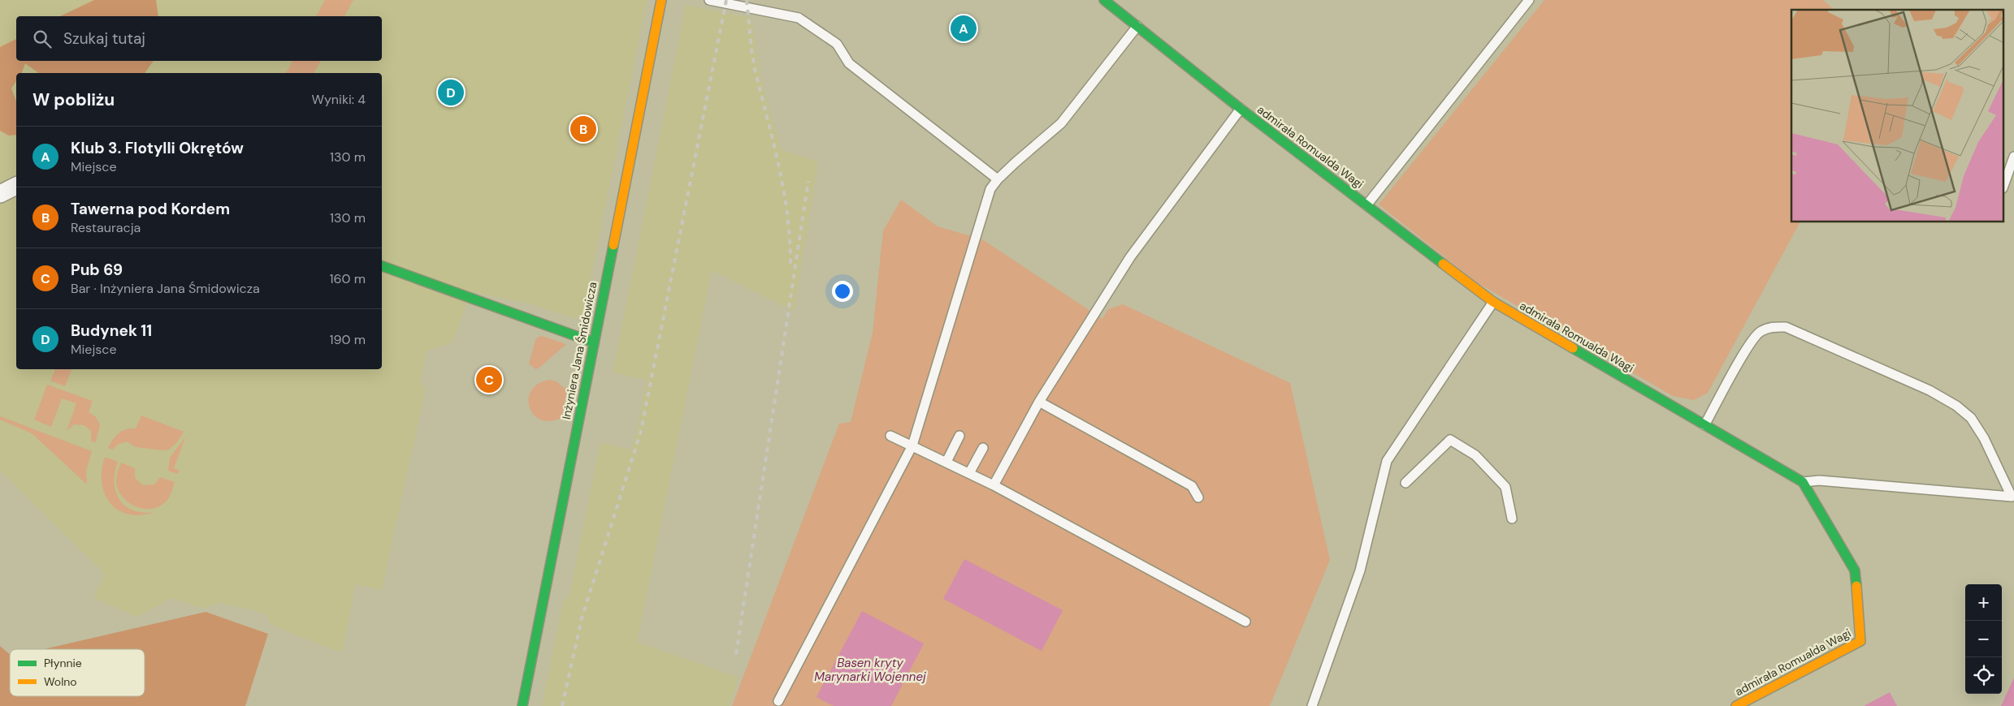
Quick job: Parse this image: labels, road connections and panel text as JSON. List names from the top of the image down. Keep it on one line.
{"streets":{"street":["admirała Romualda Wagi","Inżyniera Jana Śmidowicza"]},"water":["Basen kryty Marynarki Wojennej"],"legend":["Płynnie","Wolno"],"page":{"pins":["A","D","B","C"],"search":"Szukaj tutaj","heading":["W pobliżu","Wyniki: 4"],"list":[{"mark":"A","name":"Klub 3. Flotylli Okrętów","note":"Miejsce","value":"130 m"},{"mark":"B","name":"Tawerna pod Kordem","note":"Restauracja","value":"130 m"},{"mark":"C","name":"Pub 69","note":"Bar · Inżyniera Jana Śmidowicza","value":"160 m"},{"mark":"D","name":"Budynek 11","note":"Miejsce","value":"190 m"}],"map_buttons":["+","−"]}}
